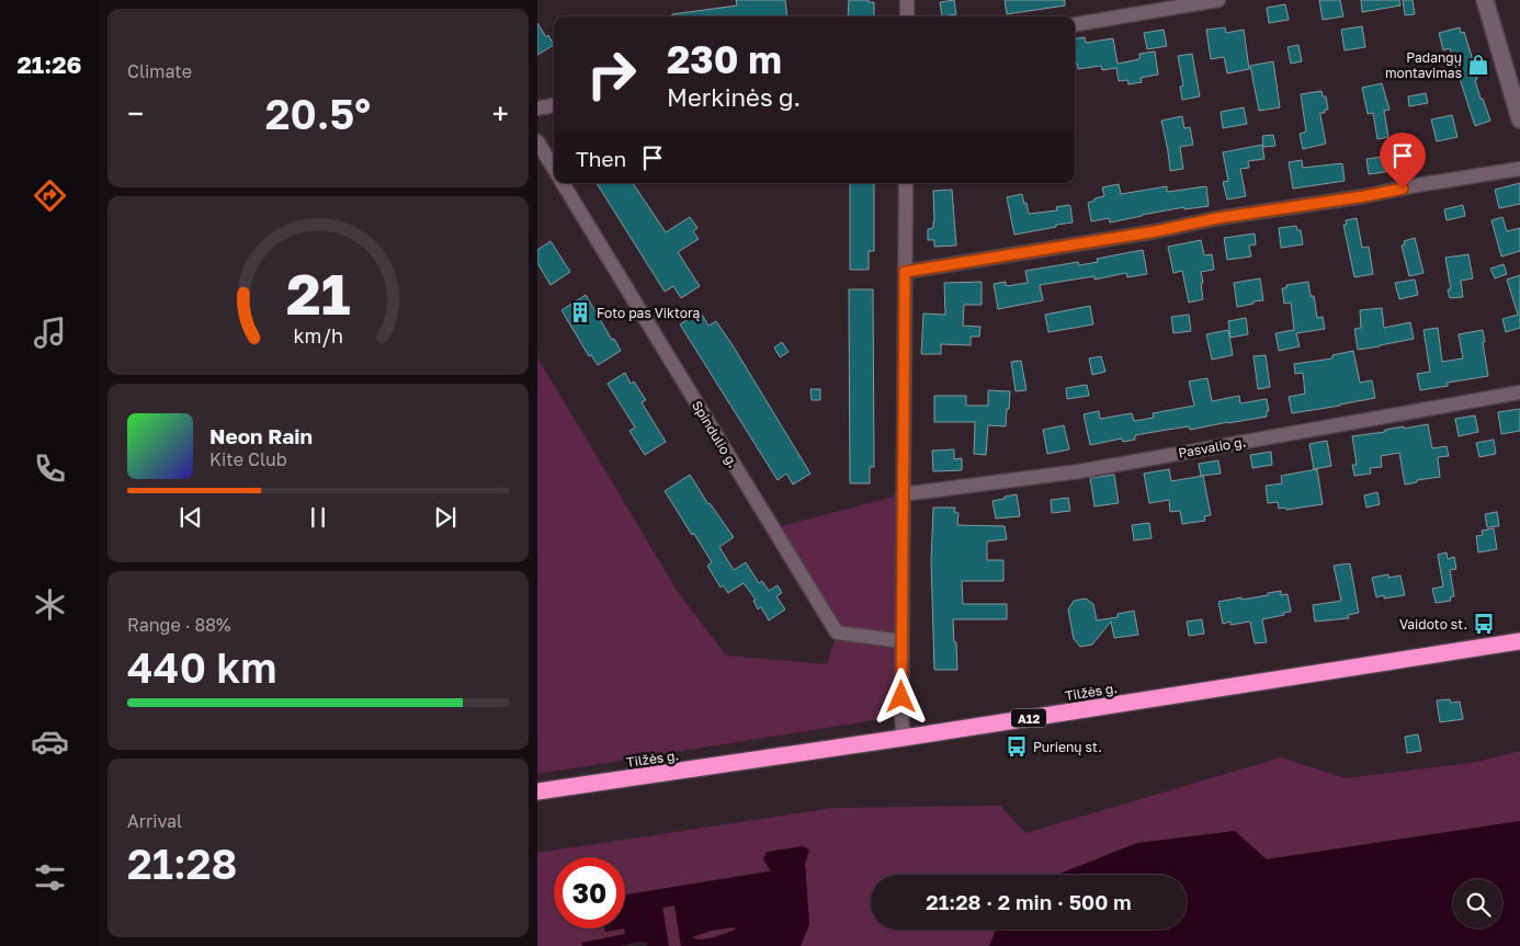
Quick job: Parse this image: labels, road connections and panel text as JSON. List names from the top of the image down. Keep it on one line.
{"streets":{"highway":["Tilžės g.","A12"],"street":["Spindulio g.","Pasvalio g."]},"places":{"shop":["Padangų montavimas"],"building":["Foto pas Viktorą"],"bus stop":["Vaidoto st.","Purienų st."]},"page":{"tabs":"21:26","tile":["Climate",["Range · 88%","440 km"],["Arrival","21:28"]],"turn":["230 m","Merkinės g."],"heat":["−","20.5°","+"],"then":"Then","song":["Neon Rain","Kite Club"],"limit":"30","trip":"21:28 · 2 min · 500 m","gauge":["21","km/h"]}}
